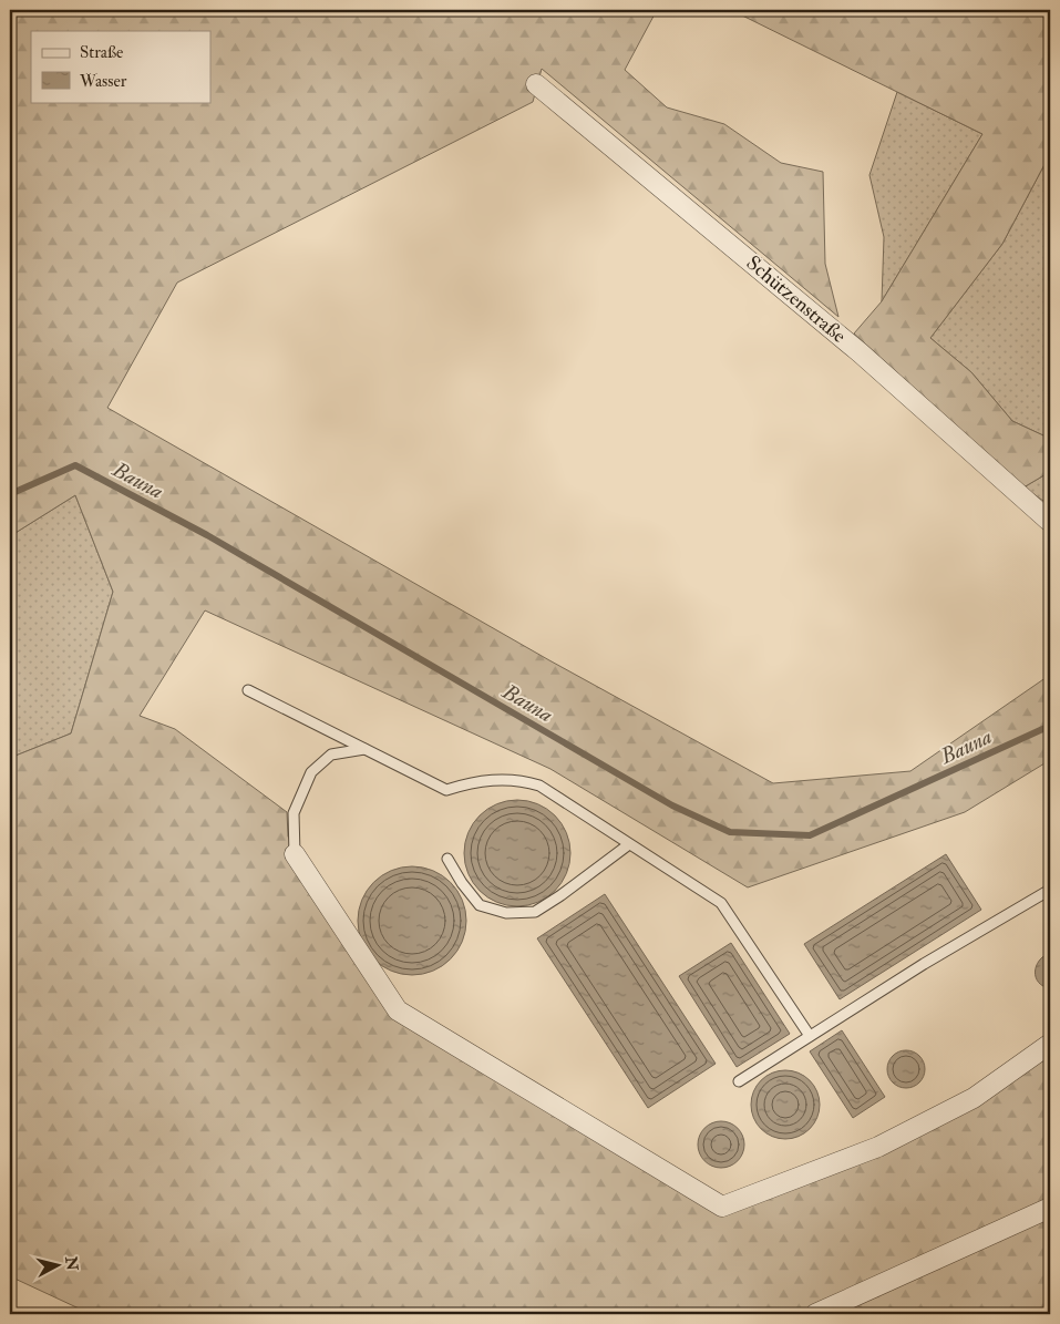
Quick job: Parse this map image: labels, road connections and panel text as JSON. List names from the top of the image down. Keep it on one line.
{"streets":{"street":["Schützenstraße"]},"water":["Bauna"],"legend":["Straße","Wasser"],"north":"right"}
